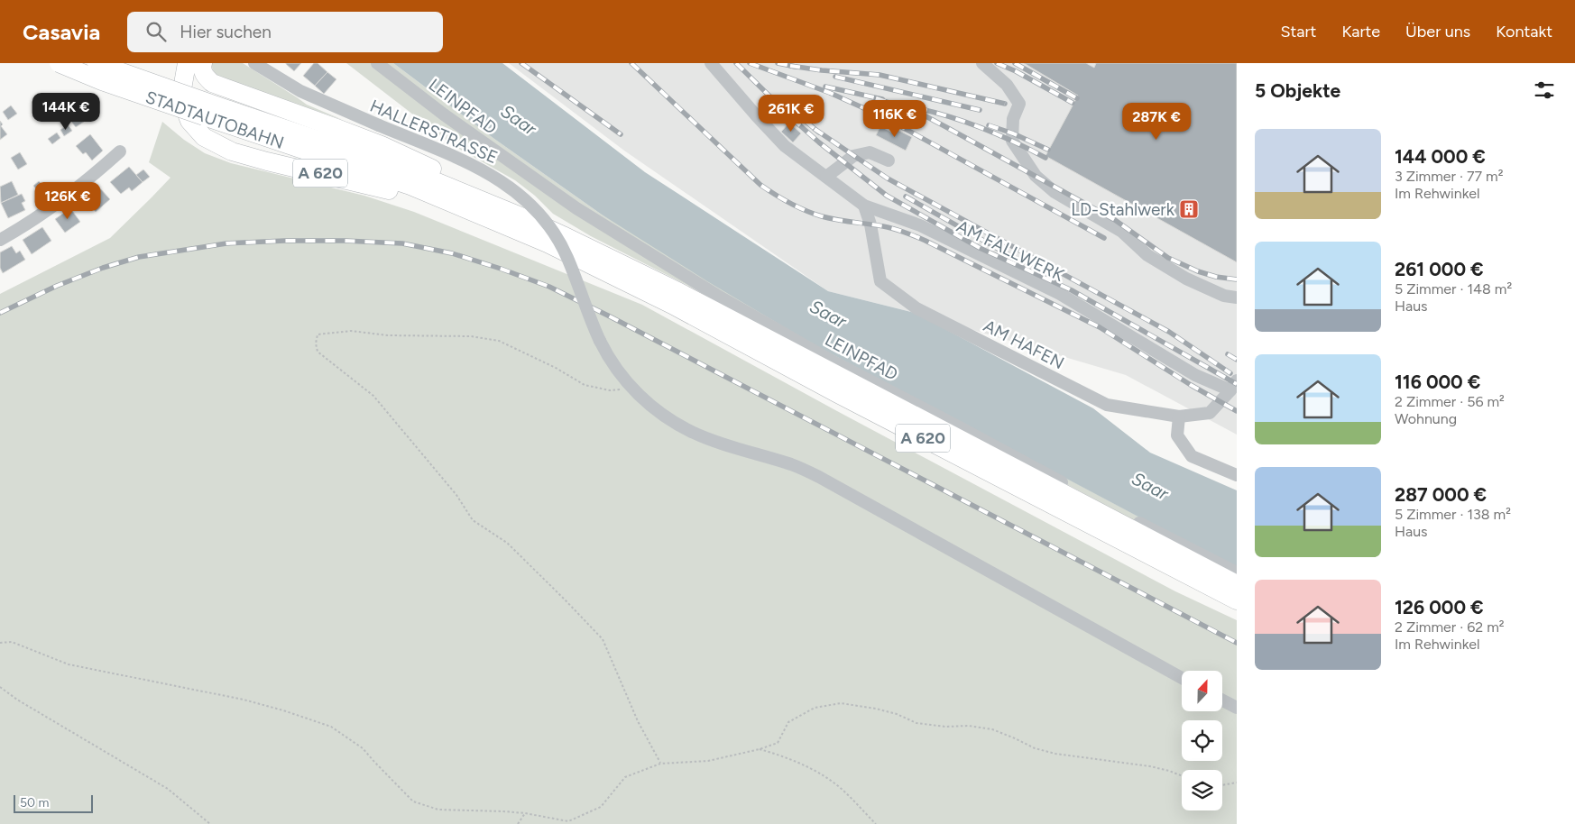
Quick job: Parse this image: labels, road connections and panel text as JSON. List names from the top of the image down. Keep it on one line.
{"streets":{"highway":["STADTAUTOBAHN","A 620"],"street":["LEINPFAD","HALLERSTRASSE","AM FALLWERK","AM HAFEN"]},"crossings":[["STADTAUTOBAHN","A 620"],["AM FALLWERK","AM HAFEN"]],"water":["Saar"],"places":{"building":["LD-Stahlwerk"]},"scale_bar":"50 m","north":"top","page":{"header":"Casavia","search":"Hier suchen","nav":["Start","Karte","Über uns","Kontakt"],"heading":"5 Objekte","price":["144K €","261K €","116K €","287K €","126K €"],"list":[{"name":"144 000 €","note":"3 Zimmer · 77 m² · Im Rehwinkel"},{"name":"261 000 €","note":"5 Zimmer · 148 m² · Haus"},{"name":"116 000 €","note":"2 Zimmer · 56 m² · Wohnung"},{"name":"287 000 €","note":"5 Zimmer · 138 m² · Haus"},{"name":"126 000 €","note":"2 Zimmer · 62 m² · Im Rehwinkel"}],"scale":"50 m"}}
